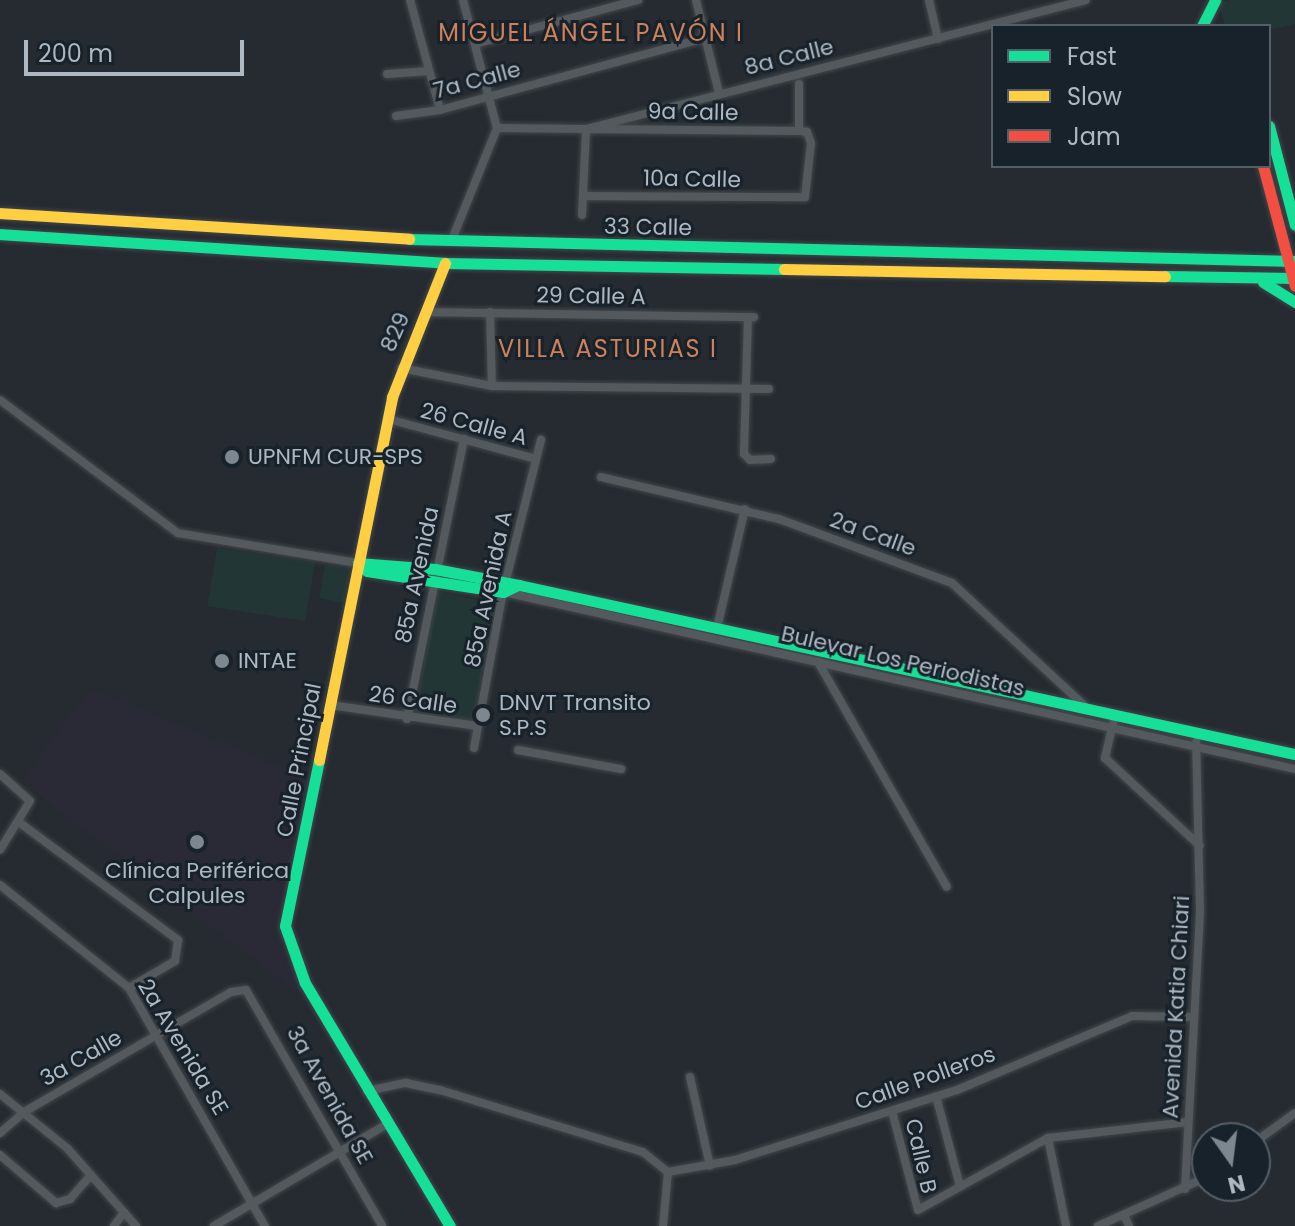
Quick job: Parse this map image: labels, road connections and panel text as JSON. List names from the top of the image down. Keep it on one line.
{"streets":{"main road":["33 Calle","829","Bulevar Los Periodistas","Calle Principal"],"street":["8a Calle","7a Calle","9a Calle","10a Calle","29 Calle A","26 Calle A","2a Calle","85a Avenida","85a Avenida A","26 Calle","Avenida Katia Chiari","2a Avenida SE","3a Calle","Calle Polleros","3a Avenida SE","Calle B"]},"crossings":[["8a Calle","9a Calle"],["9a Calle","10a Calle"],["33 Calle","829"],["29 Calle A","829"],["829","26 Calle A"],["829","Calle Principal"],["26 Calle A","85a Avenida"],["26 Calle A","85a Avenida A"],["26 Calle A","Calle Principal"],["2a Calle","Bulevar Los Periodistas"],["85a Avenida","Bulevar Los Periodistas"],["85a Avenida","26 Calle"],["85a Avenida A","Bulevar Los Periodistas"],["85a Avenida A","26 Calle"],["Bulevar Los Periodistas","Calle Principal"],["Bulevar Los Periodistas","Avenida Katia Chiari"],["26 Calle","Calle Principal"],["Avenida Katia Chiari","Calle Polleros"],["2a Avenida SE","3a Calle"],["3a Calle","3a Avenida SE"],["Calle Polleros","Calle B"]],"districts":["MIGUEL ÁNGEL PAVÓN I","VILLA ASTURIAS I"],"places":["UPNFM CUR-SPS","INTAE","DNVT Transito S.P.S","Clínica Periférica Calpules"],"legend":["Fast","Slow","Jam"],"scale_bar":"200 m","north":"bottom"}
